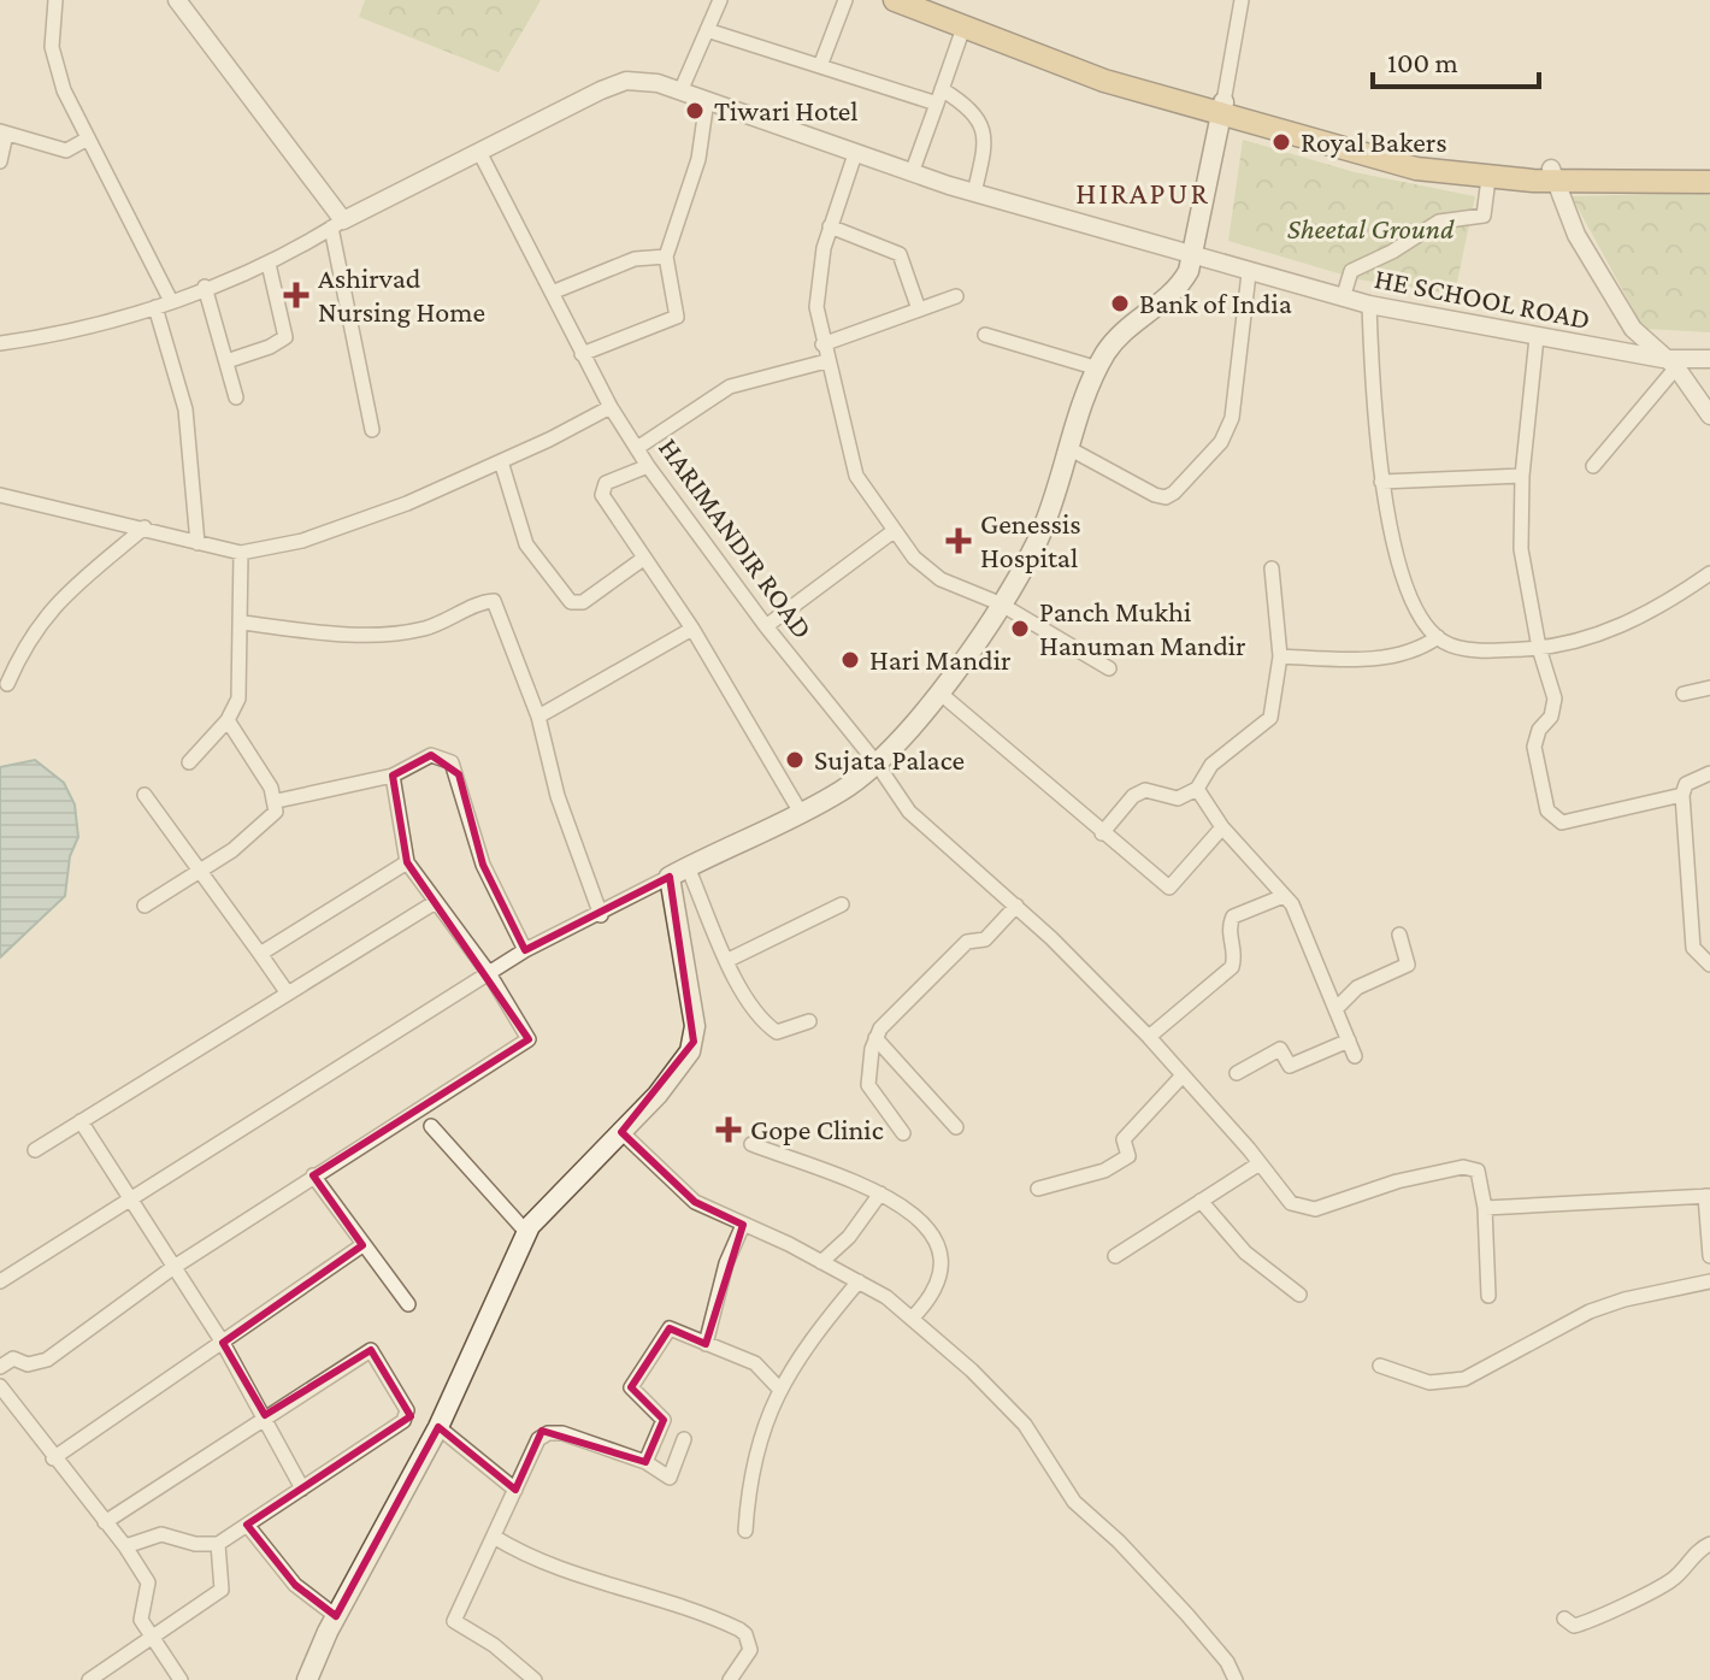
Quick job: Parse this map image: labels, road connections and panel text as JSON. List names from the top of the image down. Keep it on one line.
{"streets":{"street":["HE SCHOOL ROAD","HARIMANDIR ROAD"]},"crossings":[["HE SCHOOL ROAD","HARIMANDIR ROAD"]],"districts":["HIRAPUR"],"parks":["Sheetal Ground"],"places":{"other":["Tiwari Hotel","Royal Bakers","Bank of India","Panch Mukhi Hanuman Mandir","Hari Mandir","Sujata Palace"],"health":["Ashirvad Nursing Home","Genessis Hospital","Gope Clinic"]},"scale_bar":"100 m"}
